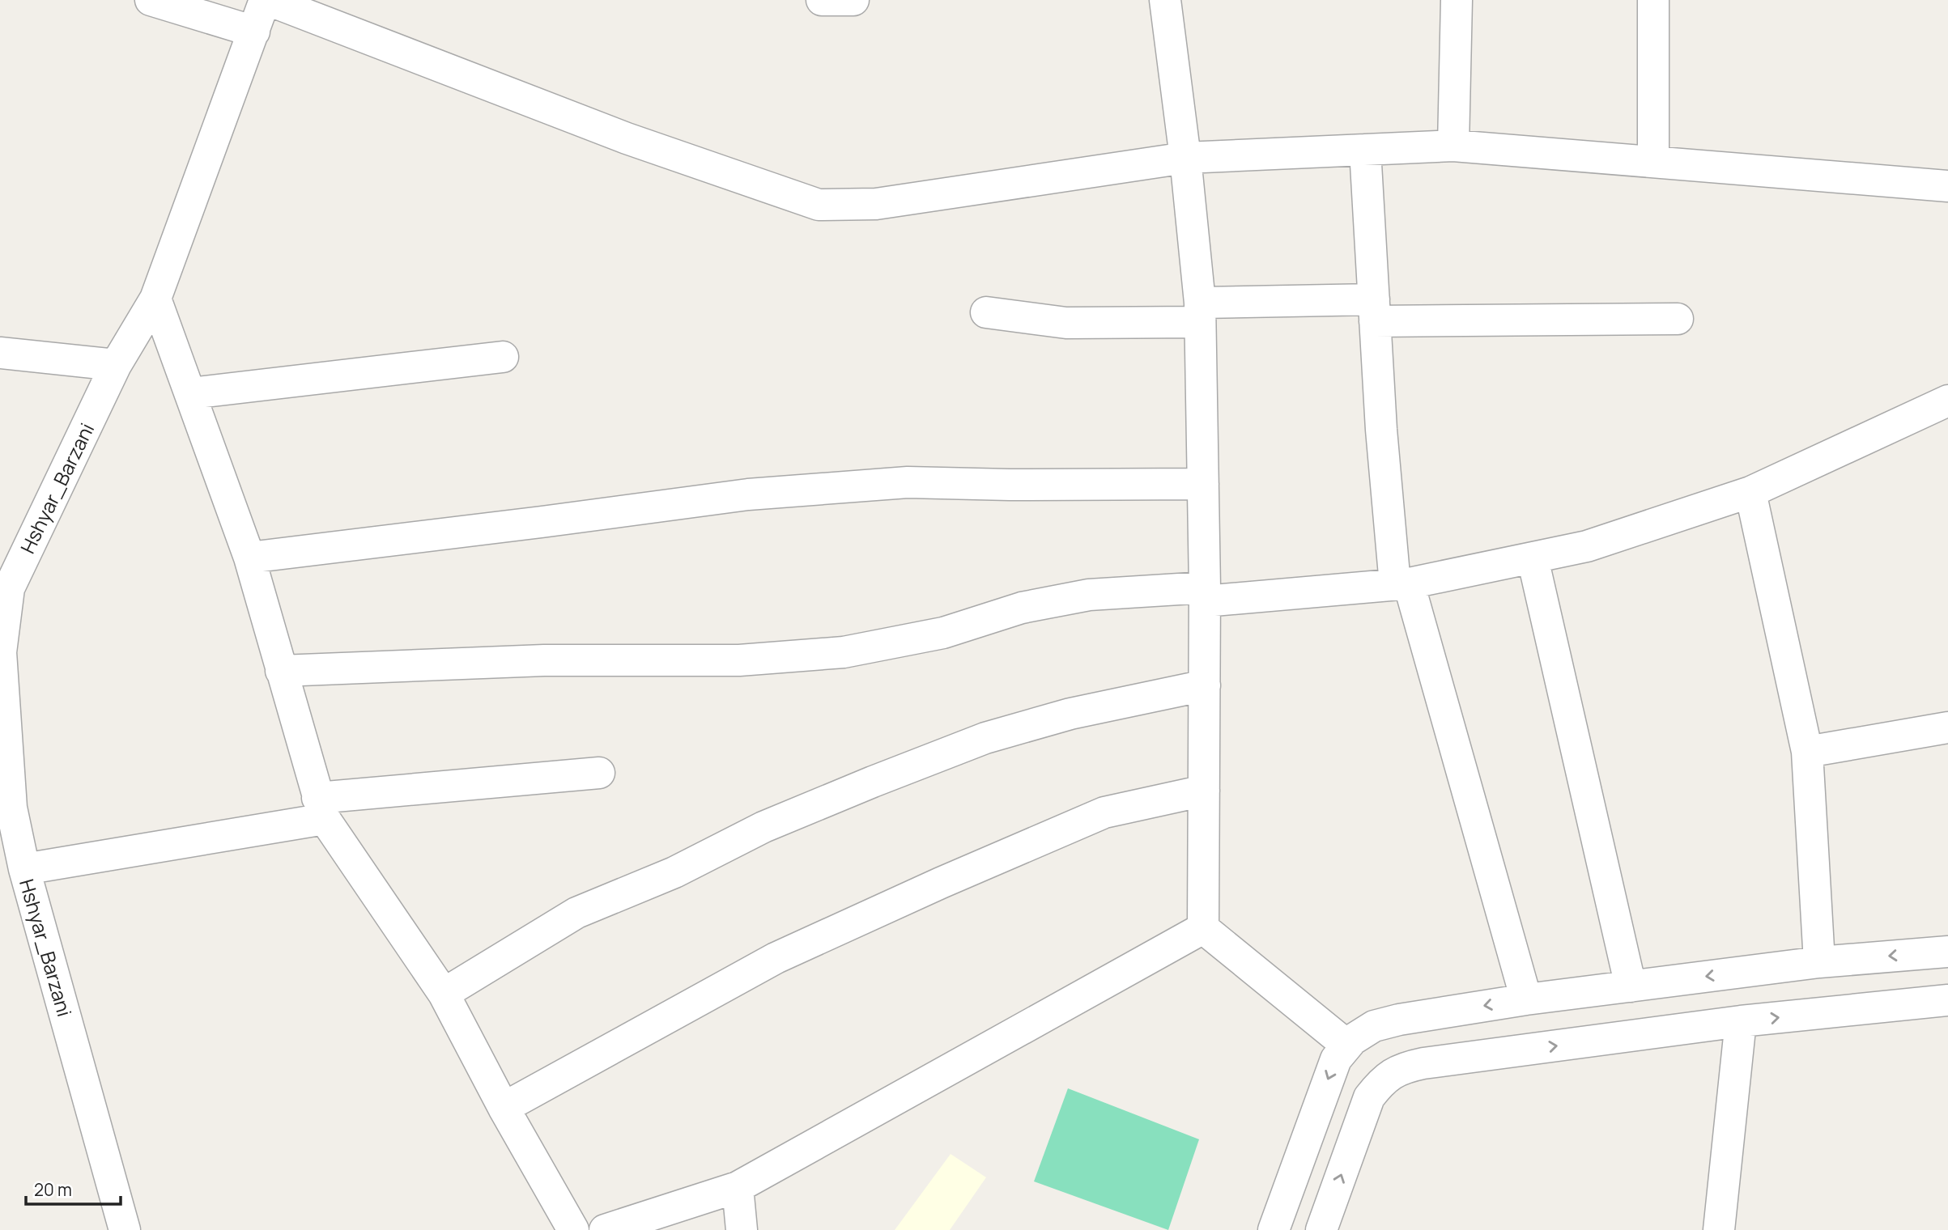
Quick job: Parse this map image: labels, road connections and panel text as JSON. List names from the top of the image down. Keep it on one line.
{"streets":{"street":["Hshyar_Barzani"]},"scale_bar":"20 m"}
